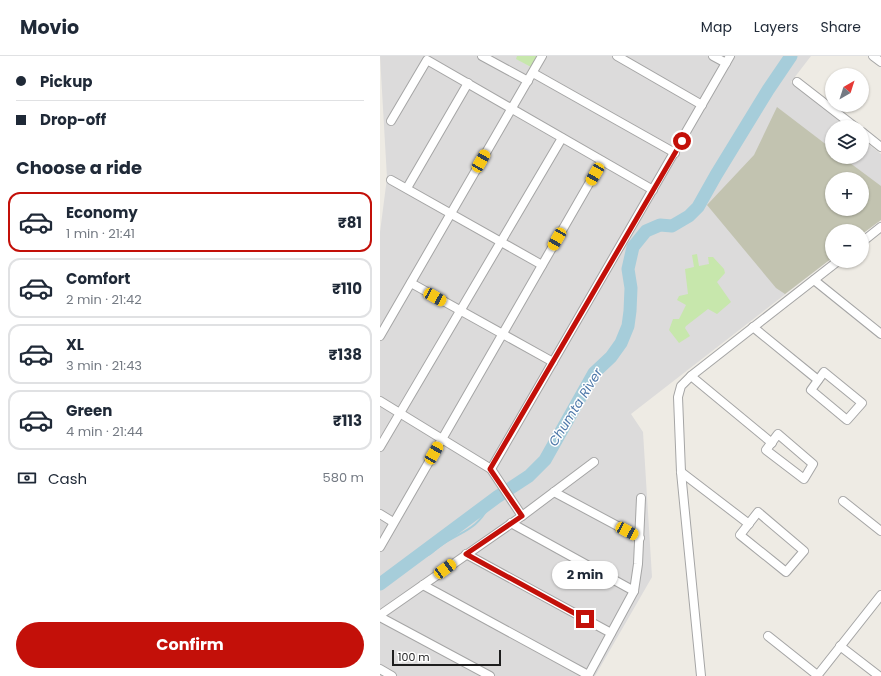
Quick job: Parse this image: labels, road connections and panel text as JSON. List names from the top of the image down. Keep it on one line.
{"water":["Chumta River"],"scale_bar":"100 m","north":"top right","page":{"header":"Movio","nav":["Map","Layers","Share"],"banner":["Pickup","Drop-off"],"map_buttons":["+","−"],"heading":"Choose a ride","list":[{"name":"Economy","note":"1 min · 21:41","value":"₹81"},{"name":"Comfort","note":"2 min · 21:42","value":"₹110"},{"name":"XL","note":"3 min · 21:43","value":"₹138"},{"name":"Green","note":"4 min · 21:44","value":"₹113"}],"pay":["Cash","580 m"],"bubble":"2 min","buttons":"Confirm","scale":"100 m"}}
